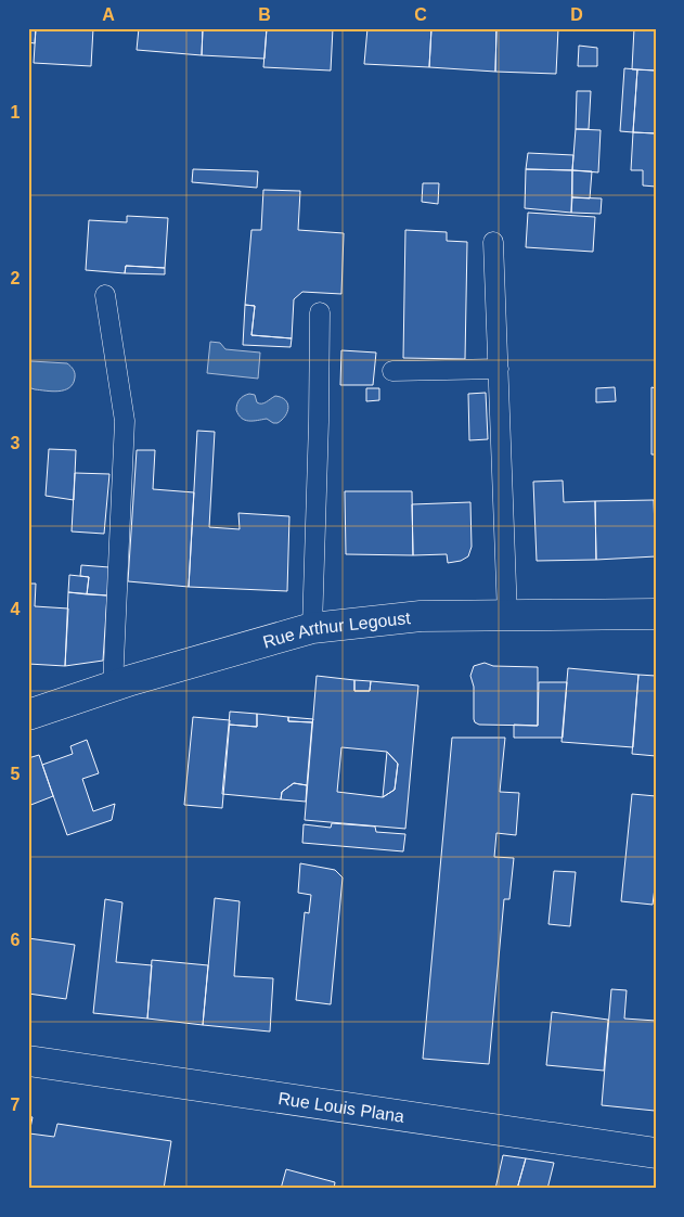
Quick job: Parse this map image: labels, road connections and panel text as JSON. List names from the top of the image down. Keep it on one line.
{"streets":{"street":["Rue Arthur Legoust","Rue Louis Plana"]},"grid":{"columns":["A","B","C","D"],"rows":["1","2","3","4","5","6","7"]}}
